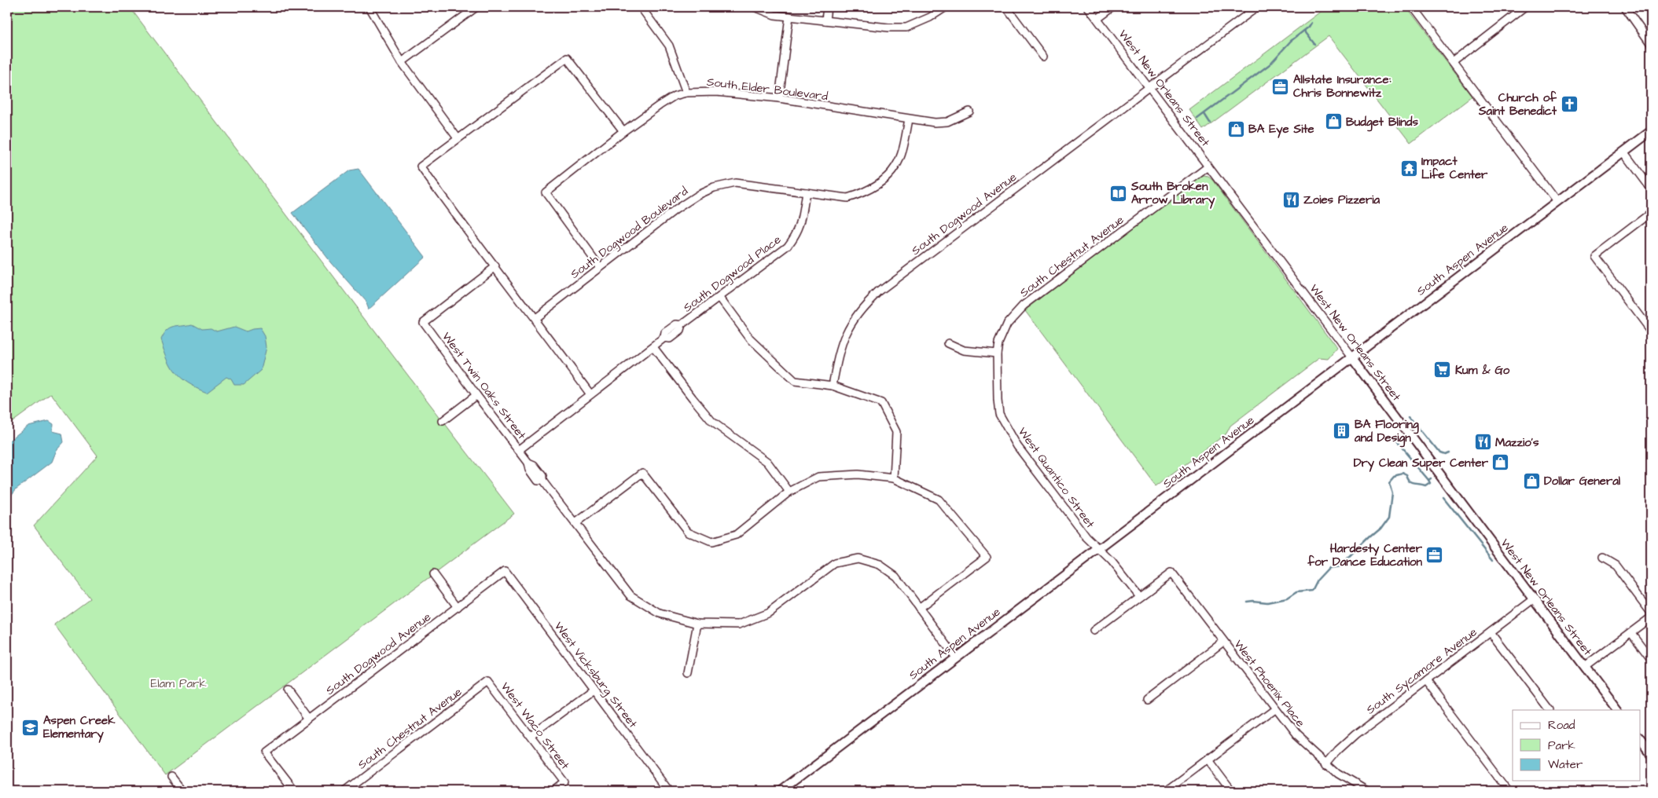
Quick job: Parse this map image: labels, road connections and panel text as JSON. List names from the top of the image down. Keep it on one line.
{"streets":{"main road":["West New Orleans Street","South Aspen Avenue"],"street":["South Elder Boulevard","South Dogwood Avenue","South Dogwood Boulevard","South Chestnut Avenue","South Dogwood Place","West Twin Oaks Street","West Quantico Street","South Sycamore Avenue","West Vicksburg Street","West Phoenix Place","West Waco Street"]},"crossings":[["West New Orleans Street","South Dogwood Avenue"],["West New Orleans Street","South Chestnut Avenue"],["West New Orleans Street","South Aspen Avenue"],["West New Orleans Street","South Sycamore Avenue"],["South Elder Boulevard","South Dogwood Boulevard"],["South Dogwood Avenue","West Vicksburg Street"],["South Dogwood Boulevard","South Dogwood Place"],["South Chestnut Avenue","West Quantico Street"],["South Chestnut Avenue","West Waco Street"],["South Aspen Avenue","West Twin Oaks Street"],["South Aspen Avenue","West Quantico Street"],["South Dogwood Place","West Twin Oaks Street"],["West Quantico Street","West Phoenix Place"],["South Sycamore Avenue","West Phoenix Place"]],"parks":["Elam Park"],"places":{"office":["Allstate Insurance: Chris Bonnewitz","Hardesty Center for Dance Education"],"church":["Church of Saint Benedict"],"shop":["Budget Blinds","BA Eye Site","Dry Clean Super Center","Dollar General"],"temple":["Impact Life Center"],"library":["South Broken Arrow Library"],"restaurant":["Zoies Pizzeria","Mazzio's"],"supermarket":["Kum & Go"],"building":["BA Flooring and Design"],"school or university":["Aspen Creek Elementary"]},"legend":["Road","Park","Water"]}
